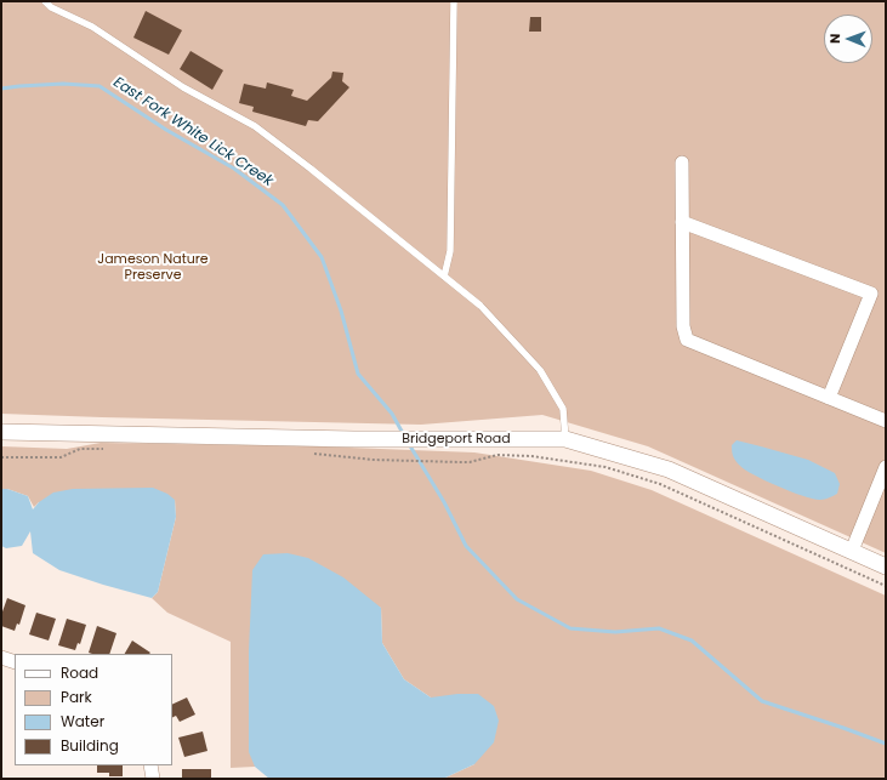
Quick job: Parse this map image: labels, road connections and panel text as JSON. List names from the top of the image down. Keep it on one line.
{"streets":{"street":["Bridgeport Road"]},"water":["East Fork White Lick Creek"],"parks":["Jameson Nature Preserve"],"legend":["Road","Park","Water","Building"],"north":"left"}
